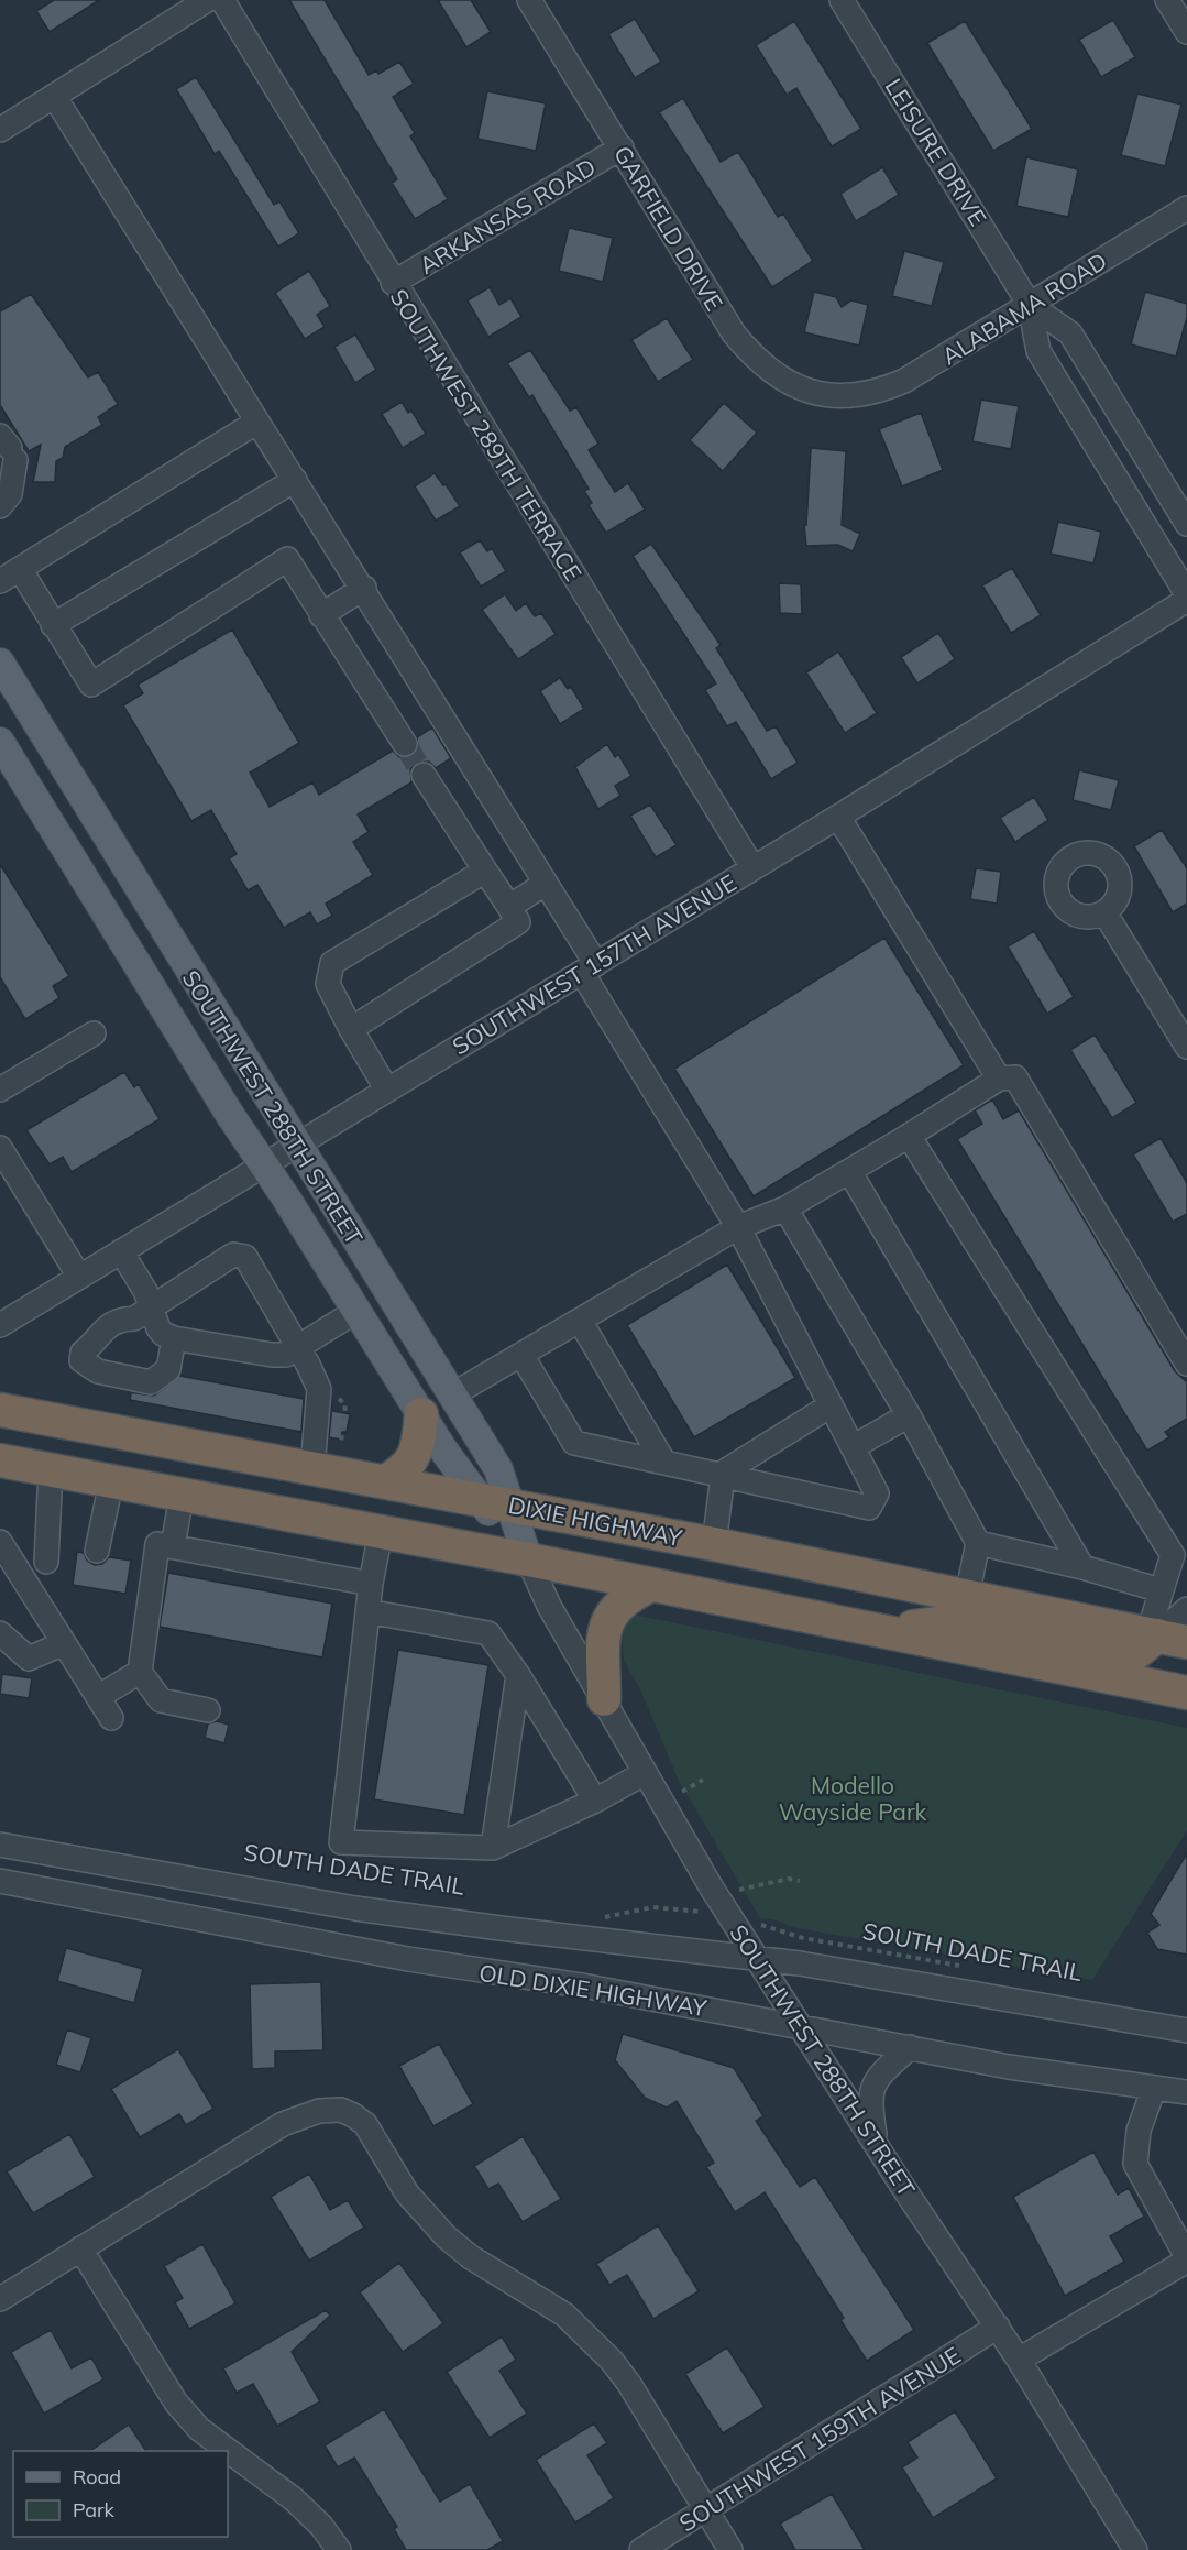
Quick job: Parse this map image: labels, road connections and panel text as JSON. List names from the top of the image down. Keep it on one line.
{"streets":{"highway":["DIXIE HIGHWAY"],"main road":["SOUTHWEST 288TH STREET"],"street":["LEISURE DRIVE","ARKANSAS ROAD","GARFIELD DRIVE","ALABAMA ROAD","SOUTHWEST 289TH TERRACE","SOUTHWEST 157TH AVENUE","OLD DIXIE HIGHWAY","SOUTHWEST 159TH AVENUE"],"path":["SOUTH DADE TRAIL"]},"crossings":[["LEISURE DRIVE","ALABAMA ROAD"],["ARKANSAS ROAD","GARFIELD DRIVE"],["ARKANSAS ROAD","SOUTHWEST 289TH TERRACE"],["GARFIELD DRIVE","ALABAMA ROAD"],["SOUTHWEST 289TH TERRACE","SOUTHWEST 157TH AVENUE"],["SOUTHWEST 157TH AVENUE","SOUTHWEST 288TH STREET"],["SOUTHWEST 288TH STREET","DIXIE HIGHWAY"],["SOUTHWEST 288TH STREET","OLD DIXIE HIGHWAY"],["SOUTHWEST 288TH STREET","SOUTHWEST 159TH AVENUE"]],"parks":["Modello Wayside Park"],"legend":["Road","Park"]}
